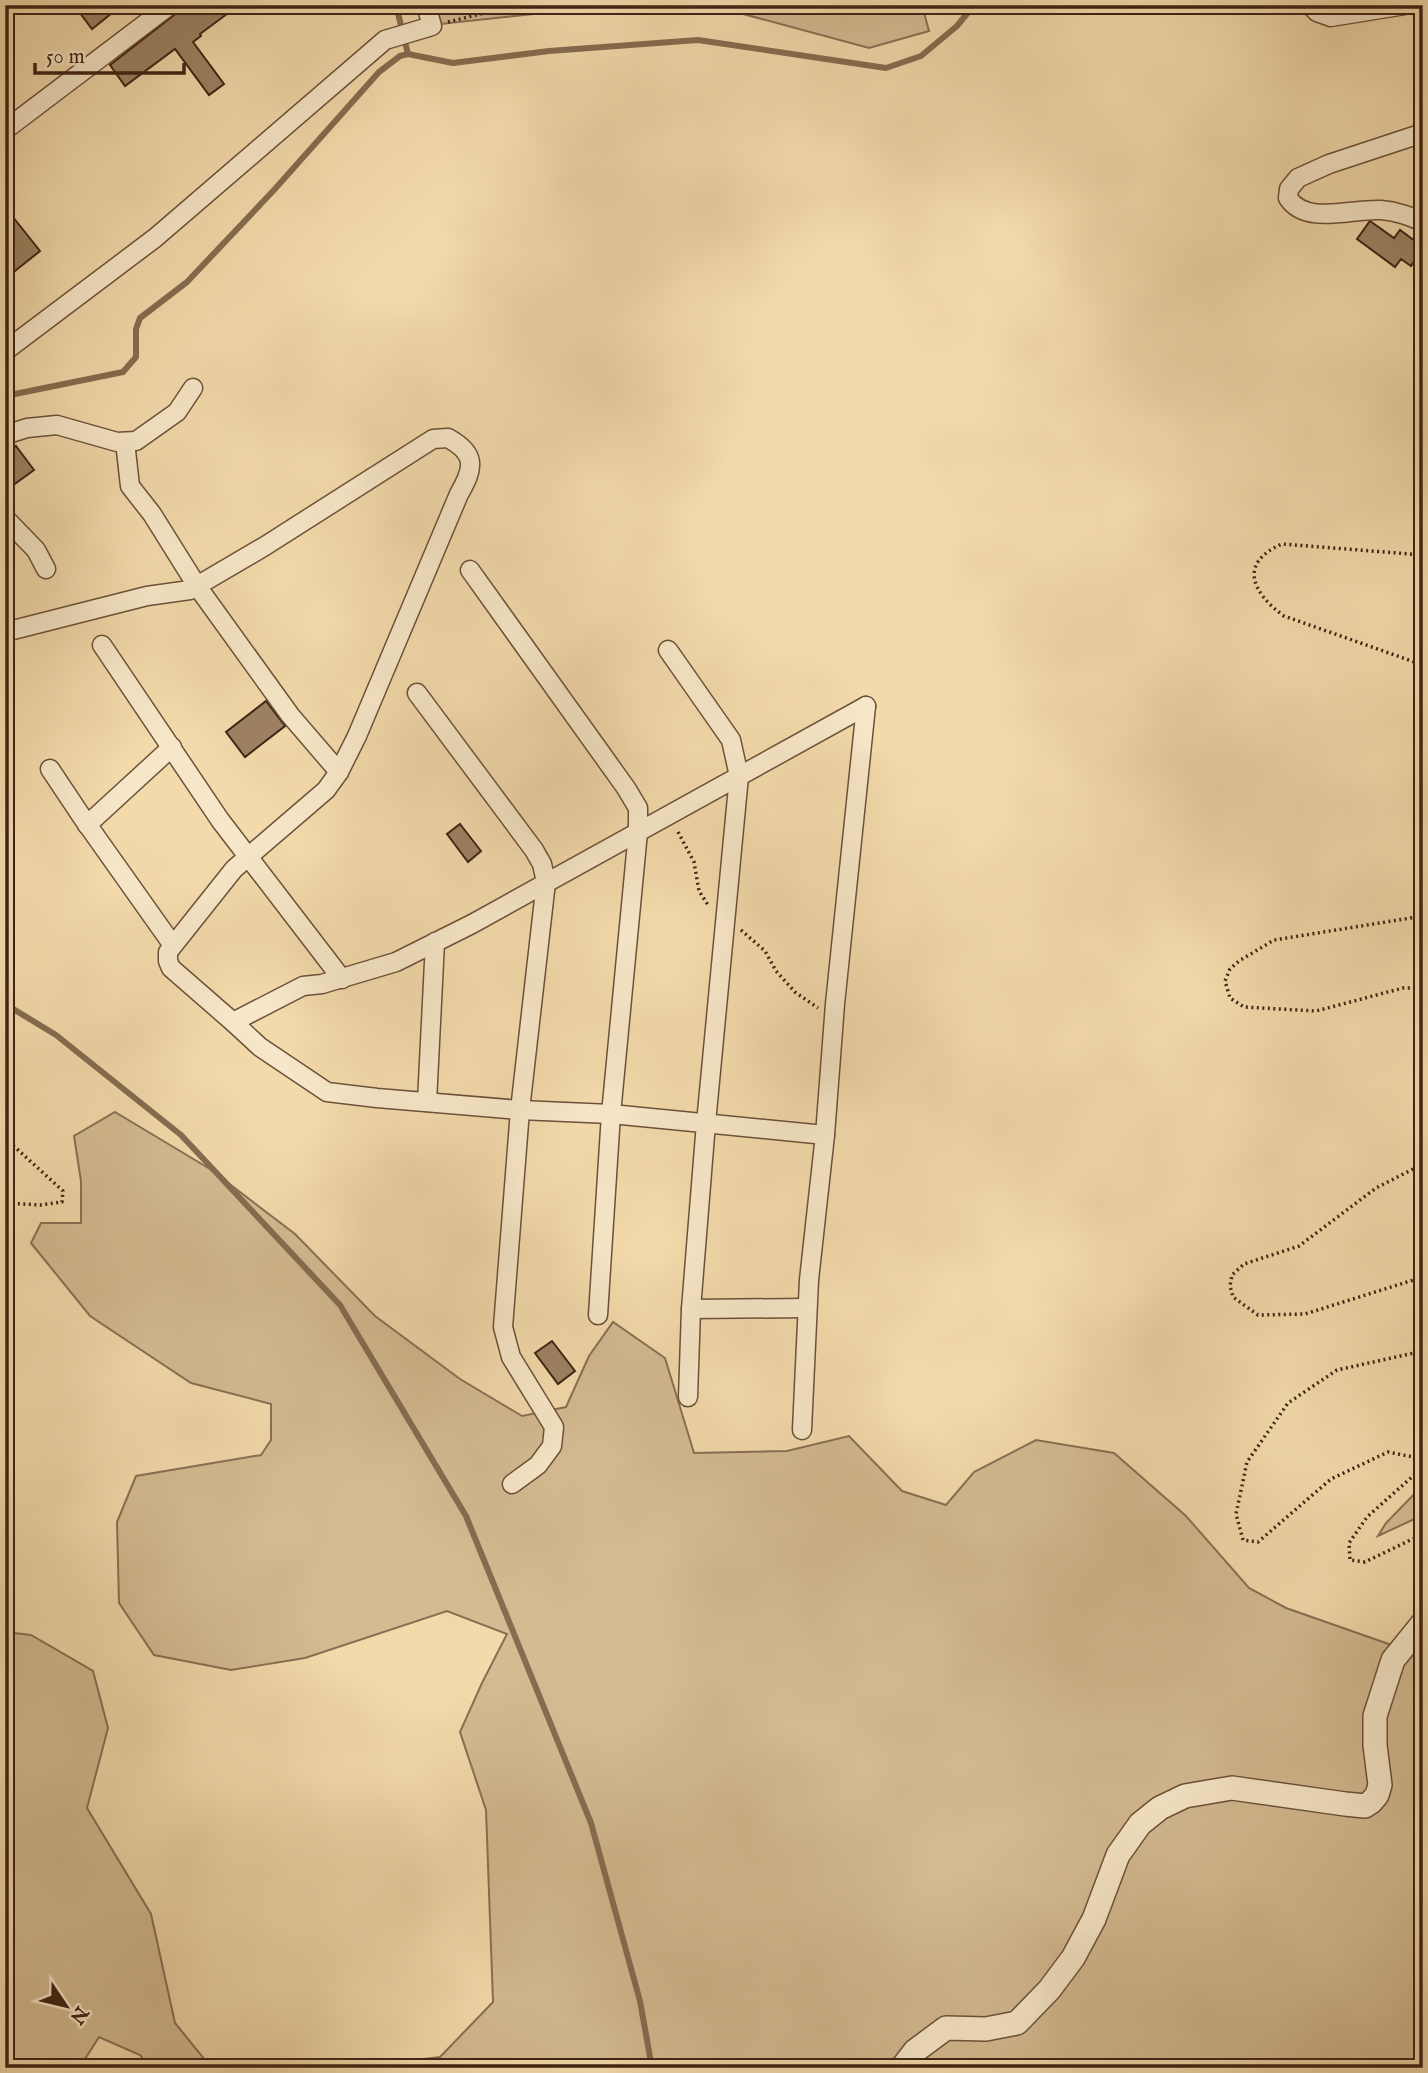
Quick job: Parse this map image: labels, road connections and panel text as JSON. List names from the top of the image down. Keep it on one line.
{"scale_bar":"50 m","north":"bottom right"}
